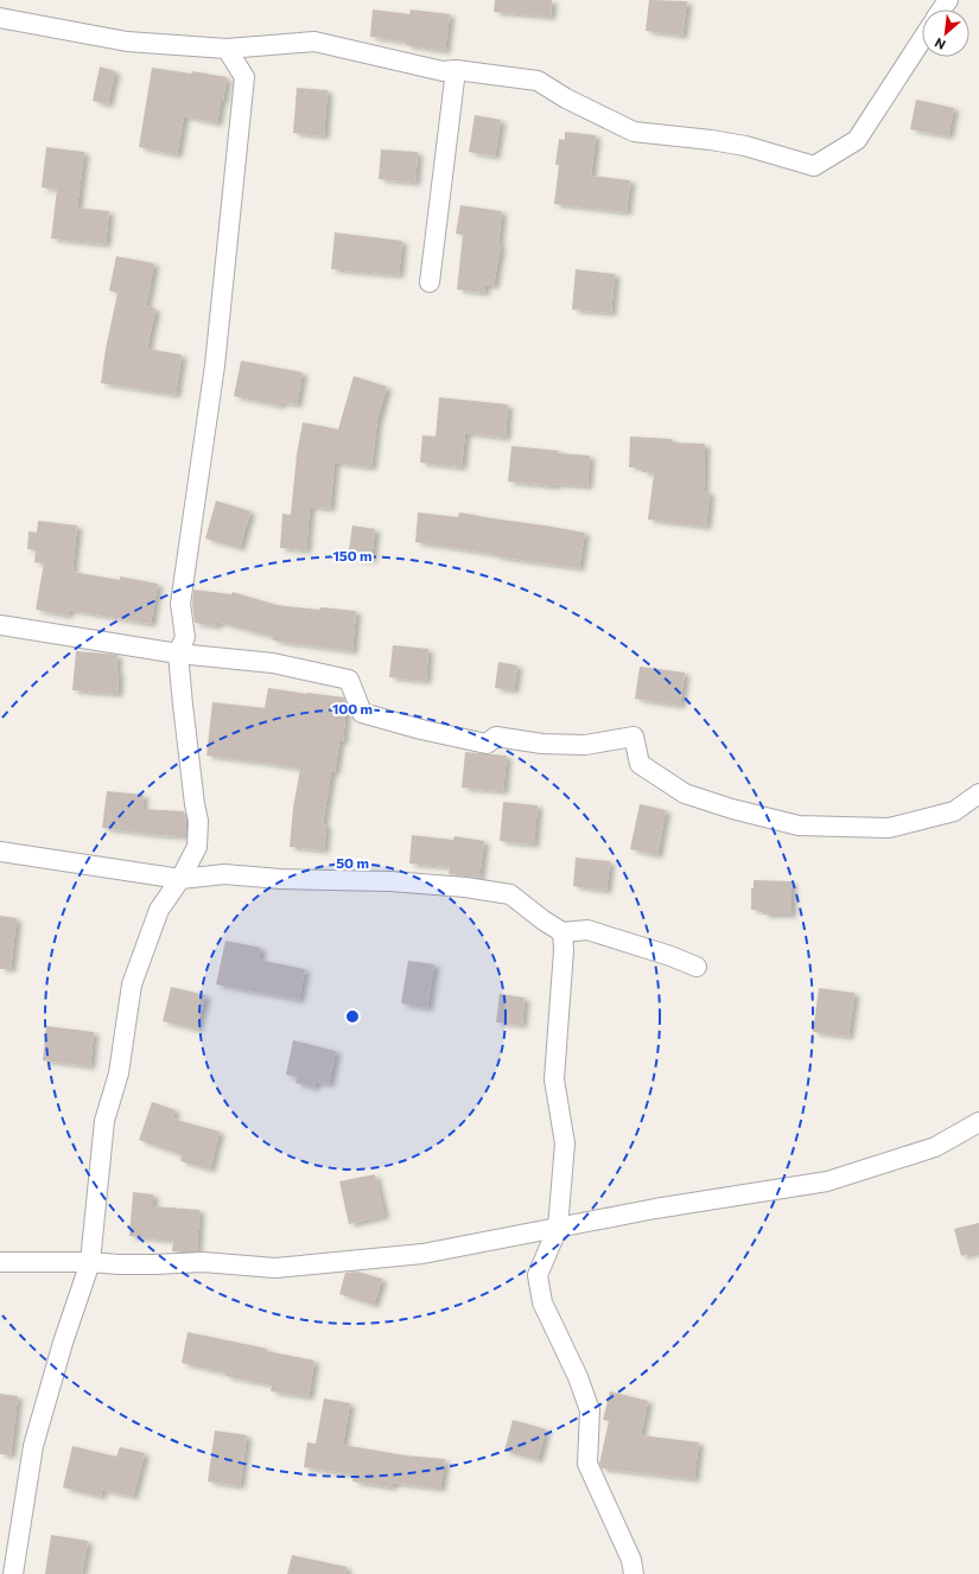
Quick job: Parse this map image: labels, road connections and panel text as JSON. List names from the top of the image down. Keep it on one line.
{"north":"bottom left","rings":["150 m","100 m","50 m"]}
